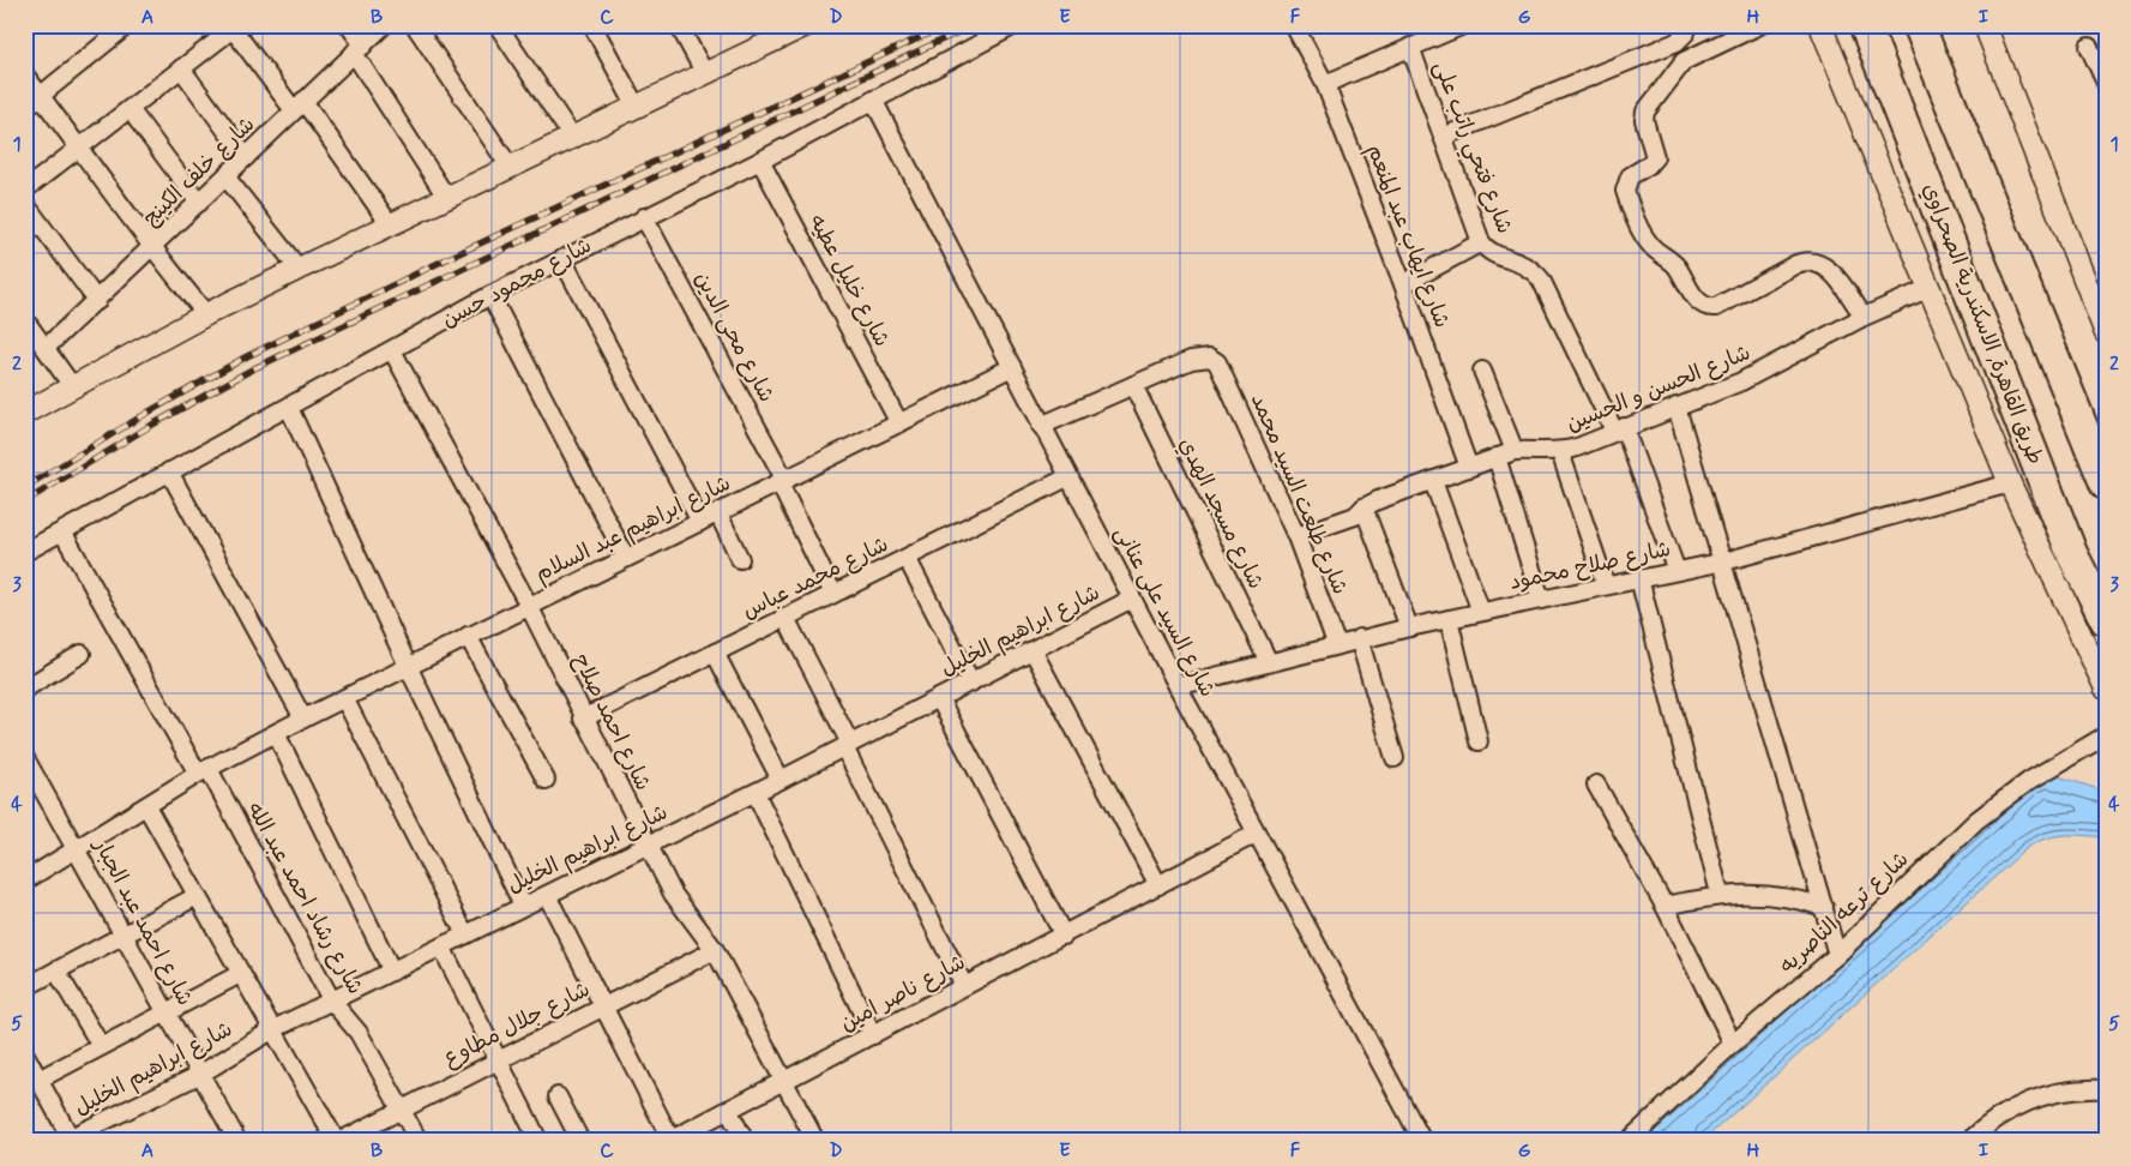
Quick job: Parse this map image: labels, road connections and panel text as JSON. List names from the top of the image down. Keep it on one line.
{"streets":{"highway":["طريق القاهرة, الاسكندرية الصحراوي"],"street":["شارع فتحي راتب على","شارع خلف الكينج","شارع ايهاب عبد المنعم","شارع خليل عطيه","شارع محمود حسن","شارع محى الدين","شارع الحسن و الحسين","شارع طلعت السيد محمد","شارع مسجد الهدي","شارع ابراهيم عبد السلام","شارع صلاح محمود","شارع محمد عباس","شارع السيد على عنانى","شارع ابراهيم الخليل","شارع احمد صلاح","شارع رشاد احمد عبد الله","شارع ترعه الناصريه","شارع احمد عبد الجبار","شارع ناصر امين","شارع جلال مطاوع"]},"crossings":[["شارع فتحي راتب على","شارع الحسن و الحسين"],["شارع فتحي راتب على","شارع صلاح محمود"],["شارع ايهاب عبد المنعم","شارع الحسن و الحسين"],["شارع خليل عطيه","شارع محمود حسن"],["شارع خليل عطيه","شارع ابراهيم عبد السلام"],["شارع محمود حسن","شارع محى الدين"],["شارع محمود حسن","شارع السيد على عنانى"],["شارع محمود حسن","شارع احمد صلاح"],["شارع محمود حسن","شارع رشاد احمد عبد الله"],["شارع محى الدين","شارع ابراهيم عبد السلام"],["شارع محى الدين","شارع محمد عباس"],["شارع الحسن و الحسين","شارع طلعت السيد محمد"],["شارع طلعت السيد محمد","شارع مسجد الهدي"],["شارع طلعت السيد محمد","شارع صلاح محمود"],["شارع مسجد الهدي","شارع صلاح محمود"],["شارع ابراهيم عبد السلام","شارع السيد على عنانى"],["شارع ابراهيم عبد السلام","شارع احمد صلاح"],["شارع ابراهيم عبد السلام","شارع رشاد احمد عبد الله"],["شارع ابراهيم عبد السلام","شارع احمد عبد الجبار"],["شارع صلاح محمود","شارع السيد على عنانى"],["شارع محمد عباس","شارع السيد على عنانى"],["شارع محمد عباس","شارع احمد صلاح"],["شارع السيد على عنانى","شارع ابراهيم الخليل"],["شارع السيد على عنانى","شارع ناصر امين"],["شارع ابراهيم الخليل","شارع احمد صلاح"],["شارع ابراهيم الخليل","شارع رشاد احمد عبد الله"],["شارع ابراهيم الخليل","شارع احمد عبد الجبار"],["شارع احمد صلاح","شارع ناصر امين"],["شارع احمد صلاح","شارع جلال مطاوع"],["شارع رشاد احمد عبد الله","شارع جلال مطاوع"]],"grid":{"columns":["A","B","C","D","E","F","G","H","I"],"rows":["1","2","3","4","5"]}}
